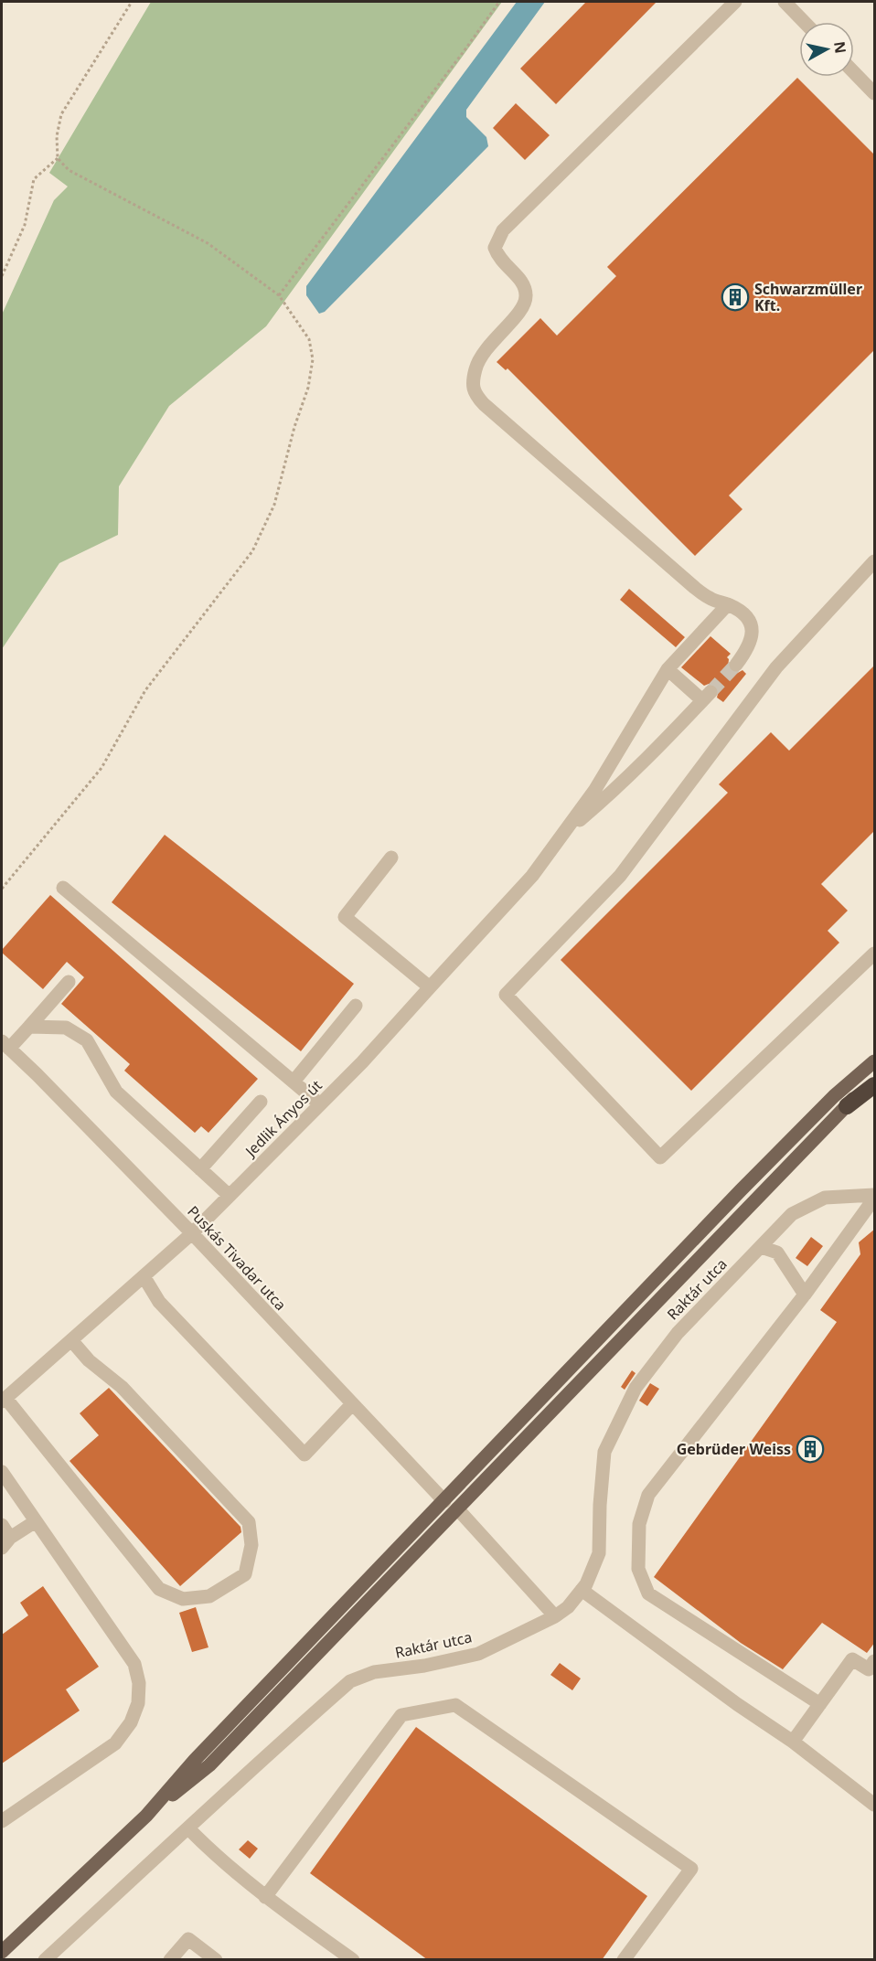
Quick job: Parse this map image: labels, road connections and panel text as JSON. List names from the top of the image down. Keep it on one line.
{"streets":{"street":["Jedlik Ányos út","Puskás Tivadar utca","Raktár utca"]},"crossings":[["Jedlik Ányos út","Puskás Tivadar utca"]],"places":{"building":["Schwarzmüller Kft.","Gebrüder Weiss"]},"north":"right"}
